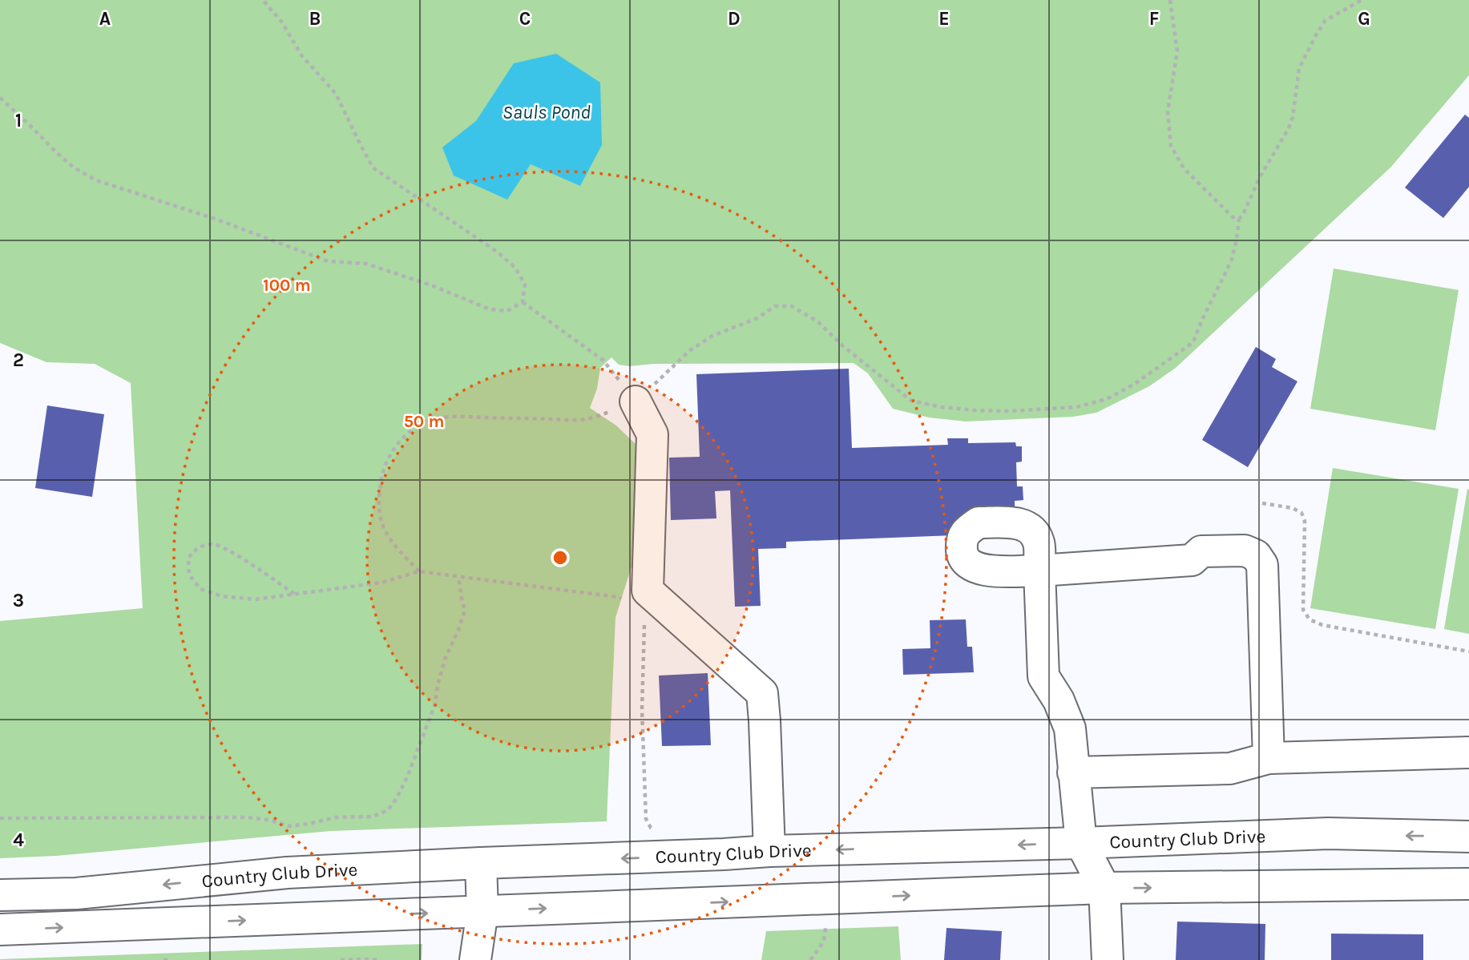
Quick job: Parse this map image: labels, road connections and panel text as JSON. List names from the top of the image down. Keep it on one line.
{"streets":{"main road":["Country Club Drive"]},"water":["Sauls Pond"],"grid":{"columns":["A","B","C","D","E","F","G"],"rows":["1","2","3","4"]},"rings":["100 m","50 m"]}
